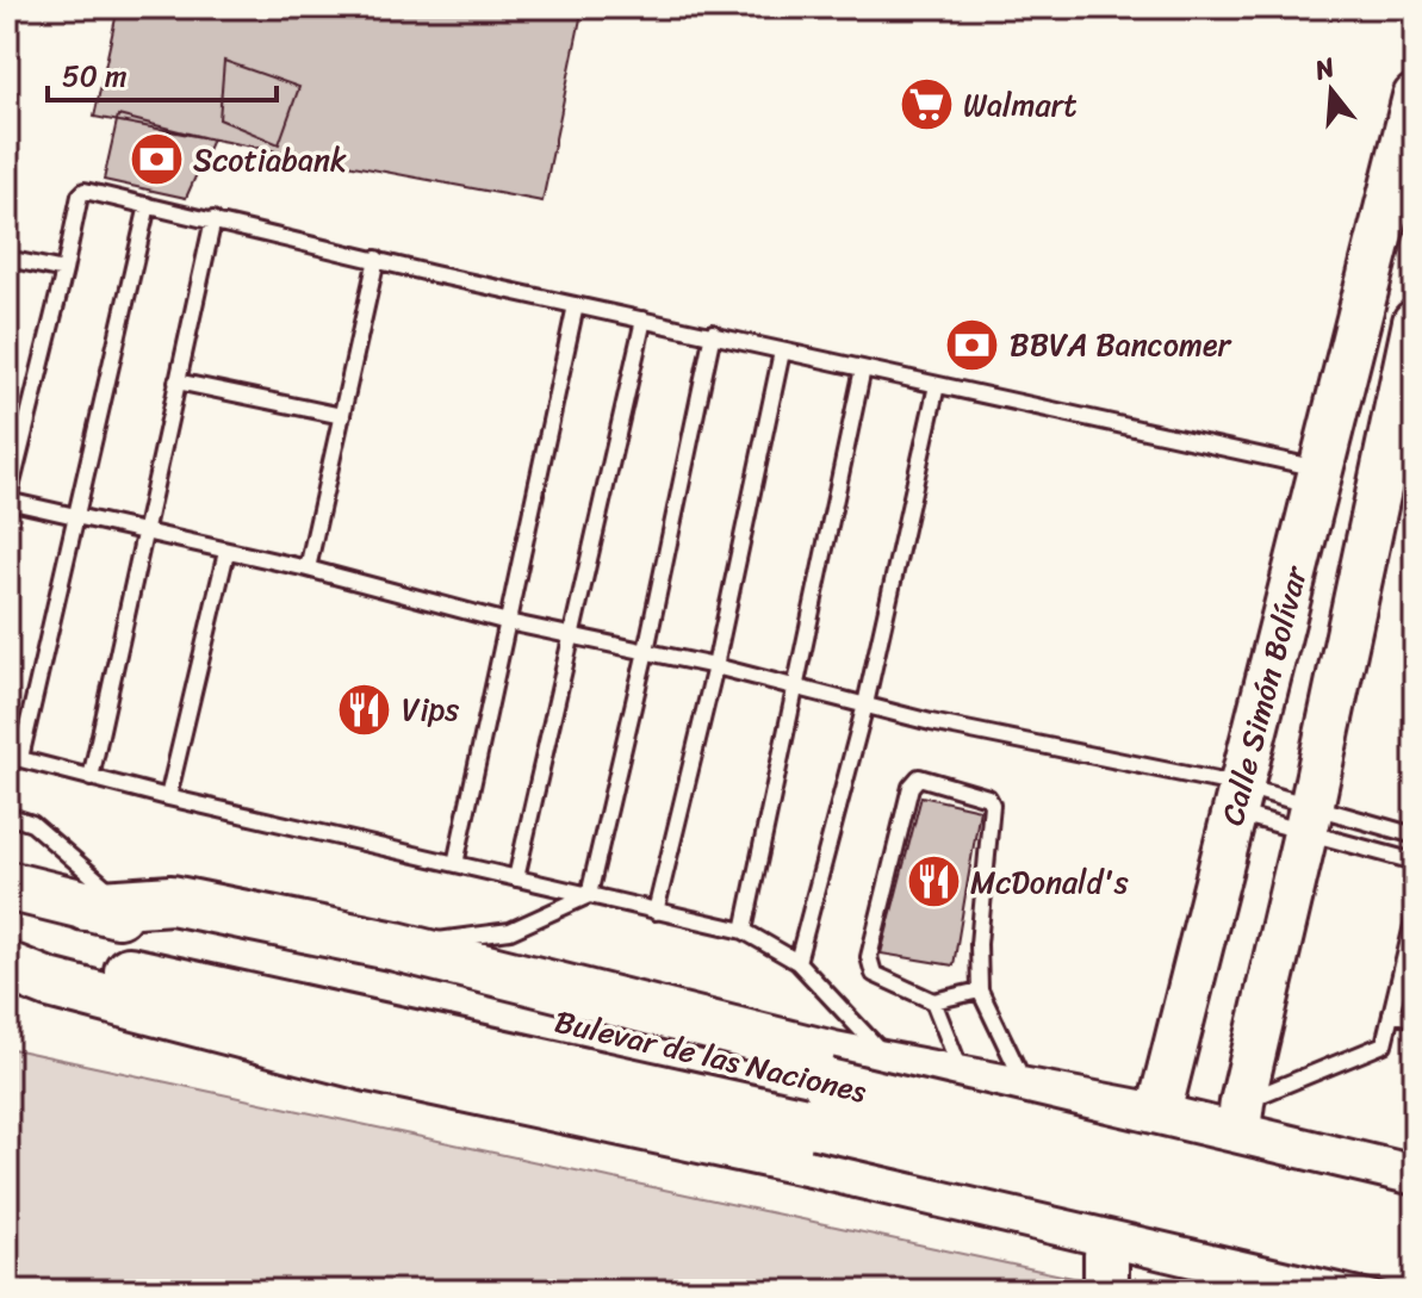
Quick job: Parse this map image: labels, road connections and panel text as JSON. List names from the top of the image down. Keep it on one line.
{"streets":{"main road":["Calle Simón Bolívar","Bulevar de las Naciones"]},"places":{"supermarket":["Walmart"],"bank":["Scotiabank","BBVA Bancomer"],"restaurant":["Vips","McDonald's"]},"scale_bar":"50 m","north":"top"}
